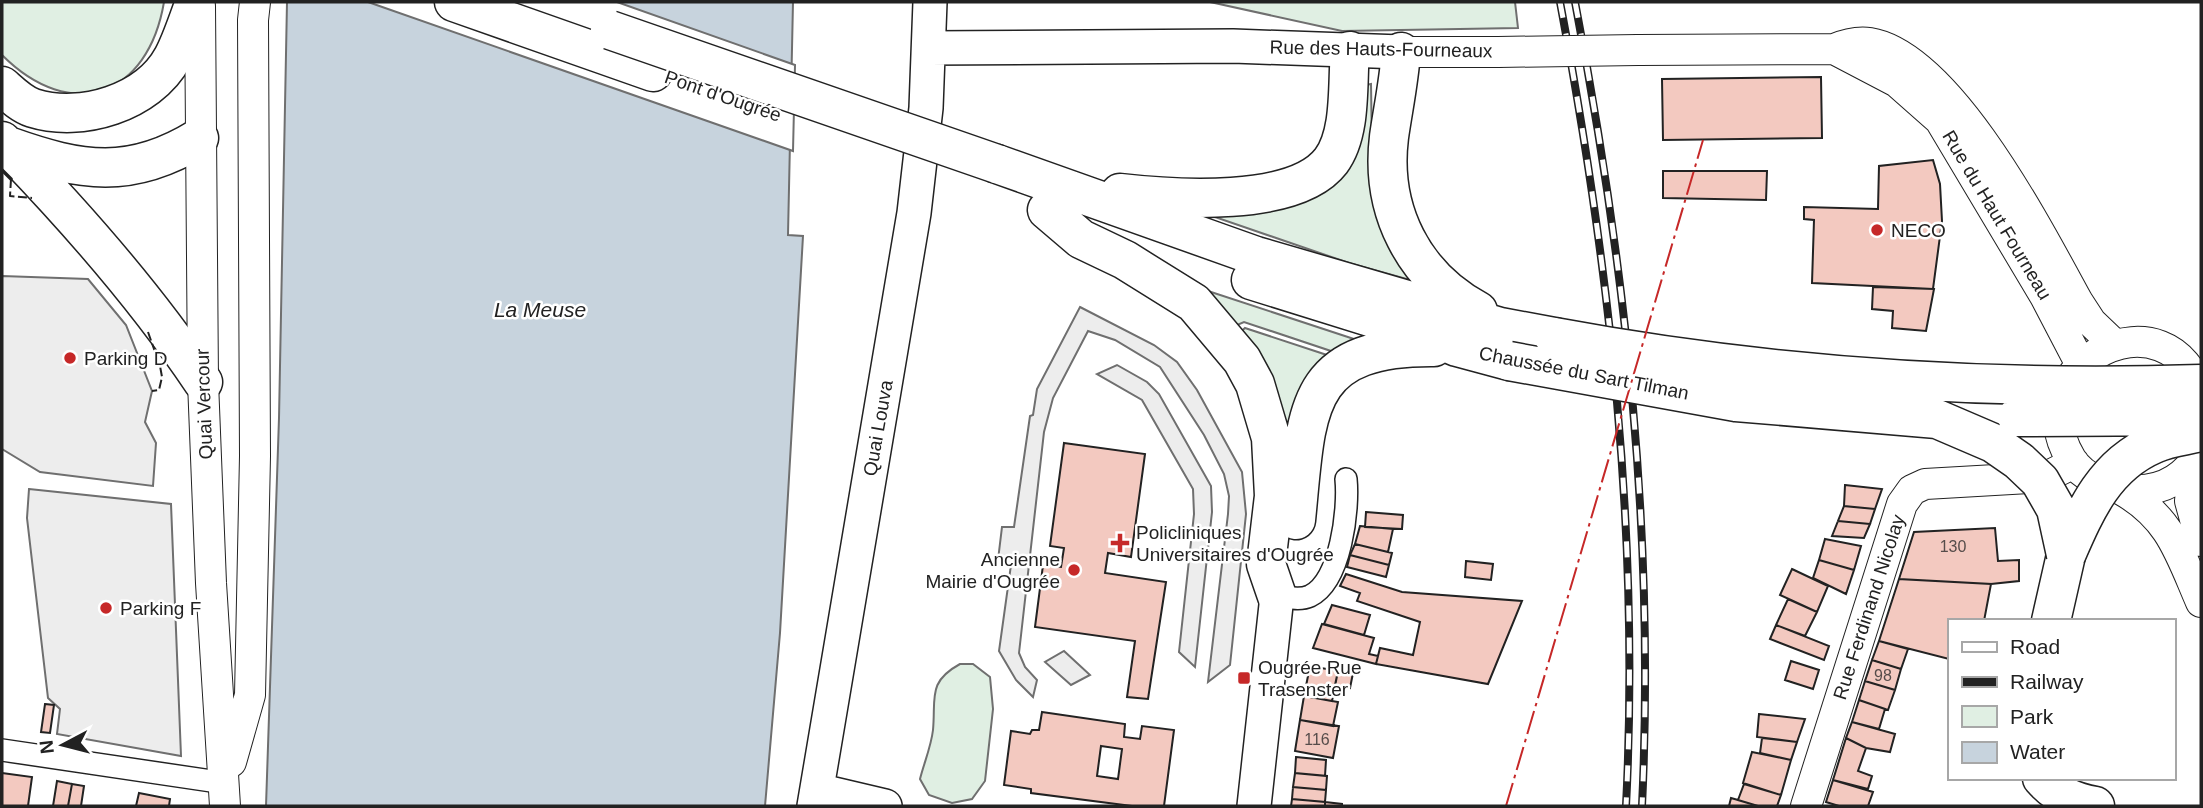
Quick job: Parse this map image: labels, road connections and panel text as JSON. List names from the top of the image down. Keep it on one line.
{"streets":{"highway":["Pont d'Ougrée","Chaussée du Sart Tilman"],"main road":["Rue des Hauts-Fourneaux","Rue du Haut Fourneau","Quai Vercour","Quai Louva","Rue Ferdinand Nicolay"]},"crossings":[["Rue des Hauts-Fourneaux","Rue du Haut Fourneau"],["Rue des Hauts-Fourneaux","Quai Louva"],["Pont d'Ougrée","Chaussée du Sart Tilman"]],"water":["La Meuse"],"places":{"other":["NECO","Parking D","Ancienne Mairie d'Ougrée","Parking F"],"health":["Policliniques Universitaires d'Ougrée"],"transit":["Ougrée Rue Trasenster"]},"house_numbers":["130","98","116"],"legend":["Road","Railway","Park","Water"],"north":"left"}
